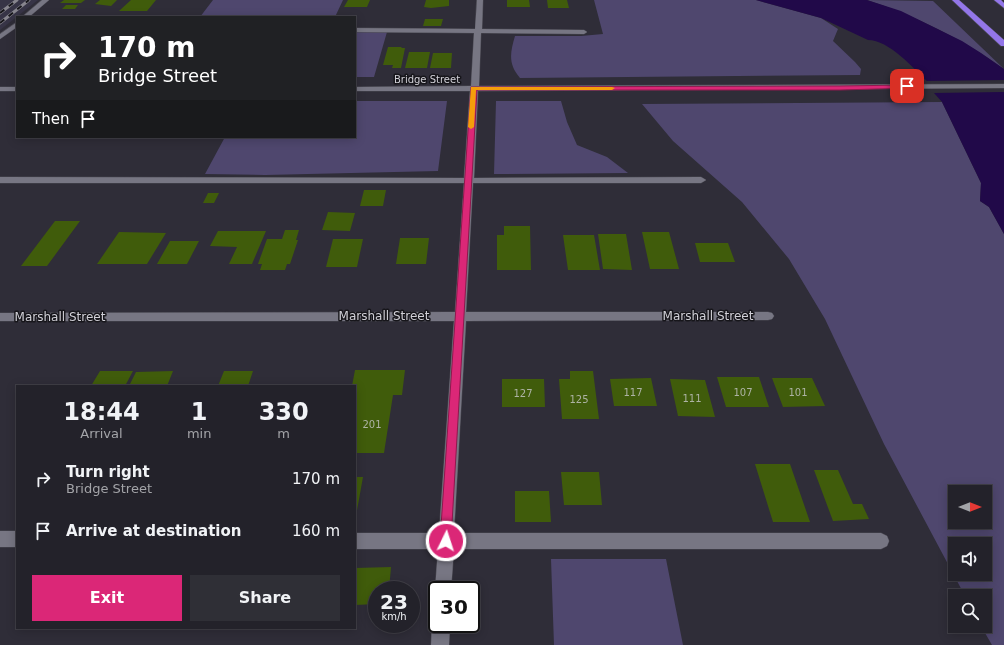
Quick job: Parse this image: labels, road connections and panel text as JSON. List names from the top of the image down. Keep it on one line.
{"streets":{"street":["Bridge Street","Marshall Street"]},"house_numbers":["117","107","101","127","111","125","201"],"north":"right","page":{"turn":["170 m","Bridge Street"],"then":"Then","eta":["18:44","Arrival","1","min","330","m"],"list":[{"name":"Turn right","note":"Bridge Street","value":"170 m"},{"name":"Arrive at destination","value":"160 m"}],"buttons":["Exit","Share"],"speed":"23 km/h","limit":"30"}}
